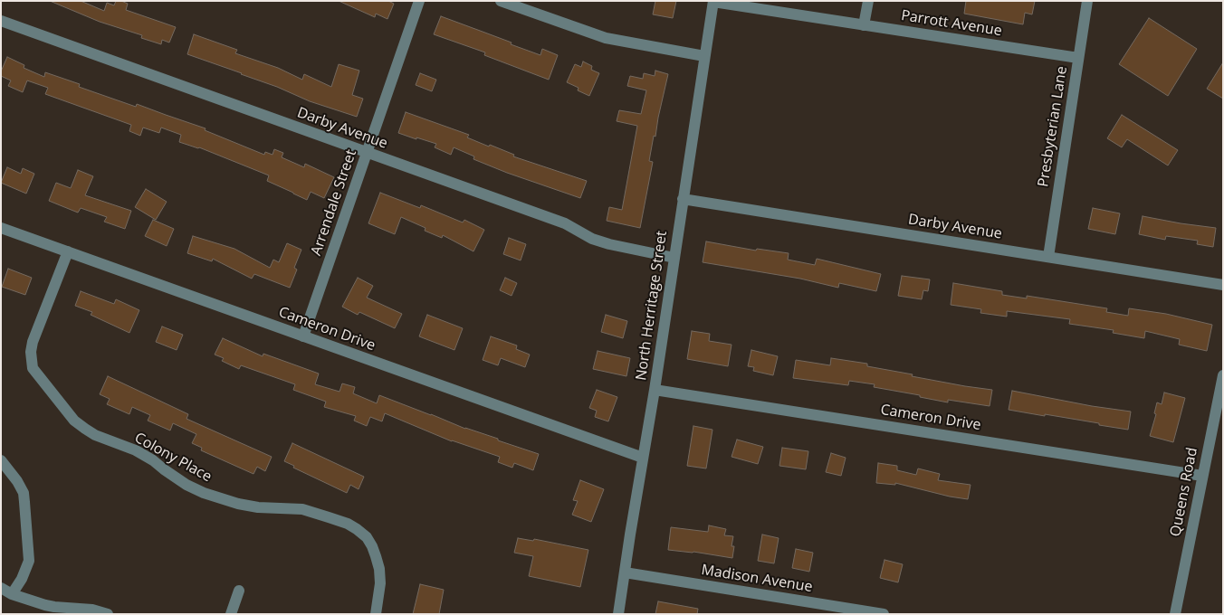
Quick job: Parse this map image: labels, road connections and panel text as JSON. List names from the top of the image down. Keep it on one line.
{"streets":{"street":["Parrott Avenue","Presbyterian Lane","Darby Avenue","Arrendale Street","North Herritage Street","Cameron Drive","Colony Place","Queens Road","Madison Avenue"]},"crossings":[["Parrott Avenue","Presbyterian Lane"],["Parrott Avenue","North Herritage Street"],["Presbyterian Lane","Darby Avenue"],["Darby Avenue","Arrendale Street"],["Darby Avenue","North Herritage Street"],["Arrendale Street","Cameron Drive"],["North Herritage Street","Cameron Drive"],["North Herritage Street","Madison Avenue"],["Cameron Drive","Colony Place"],["Cameron Drive","Queens Road"]]}
